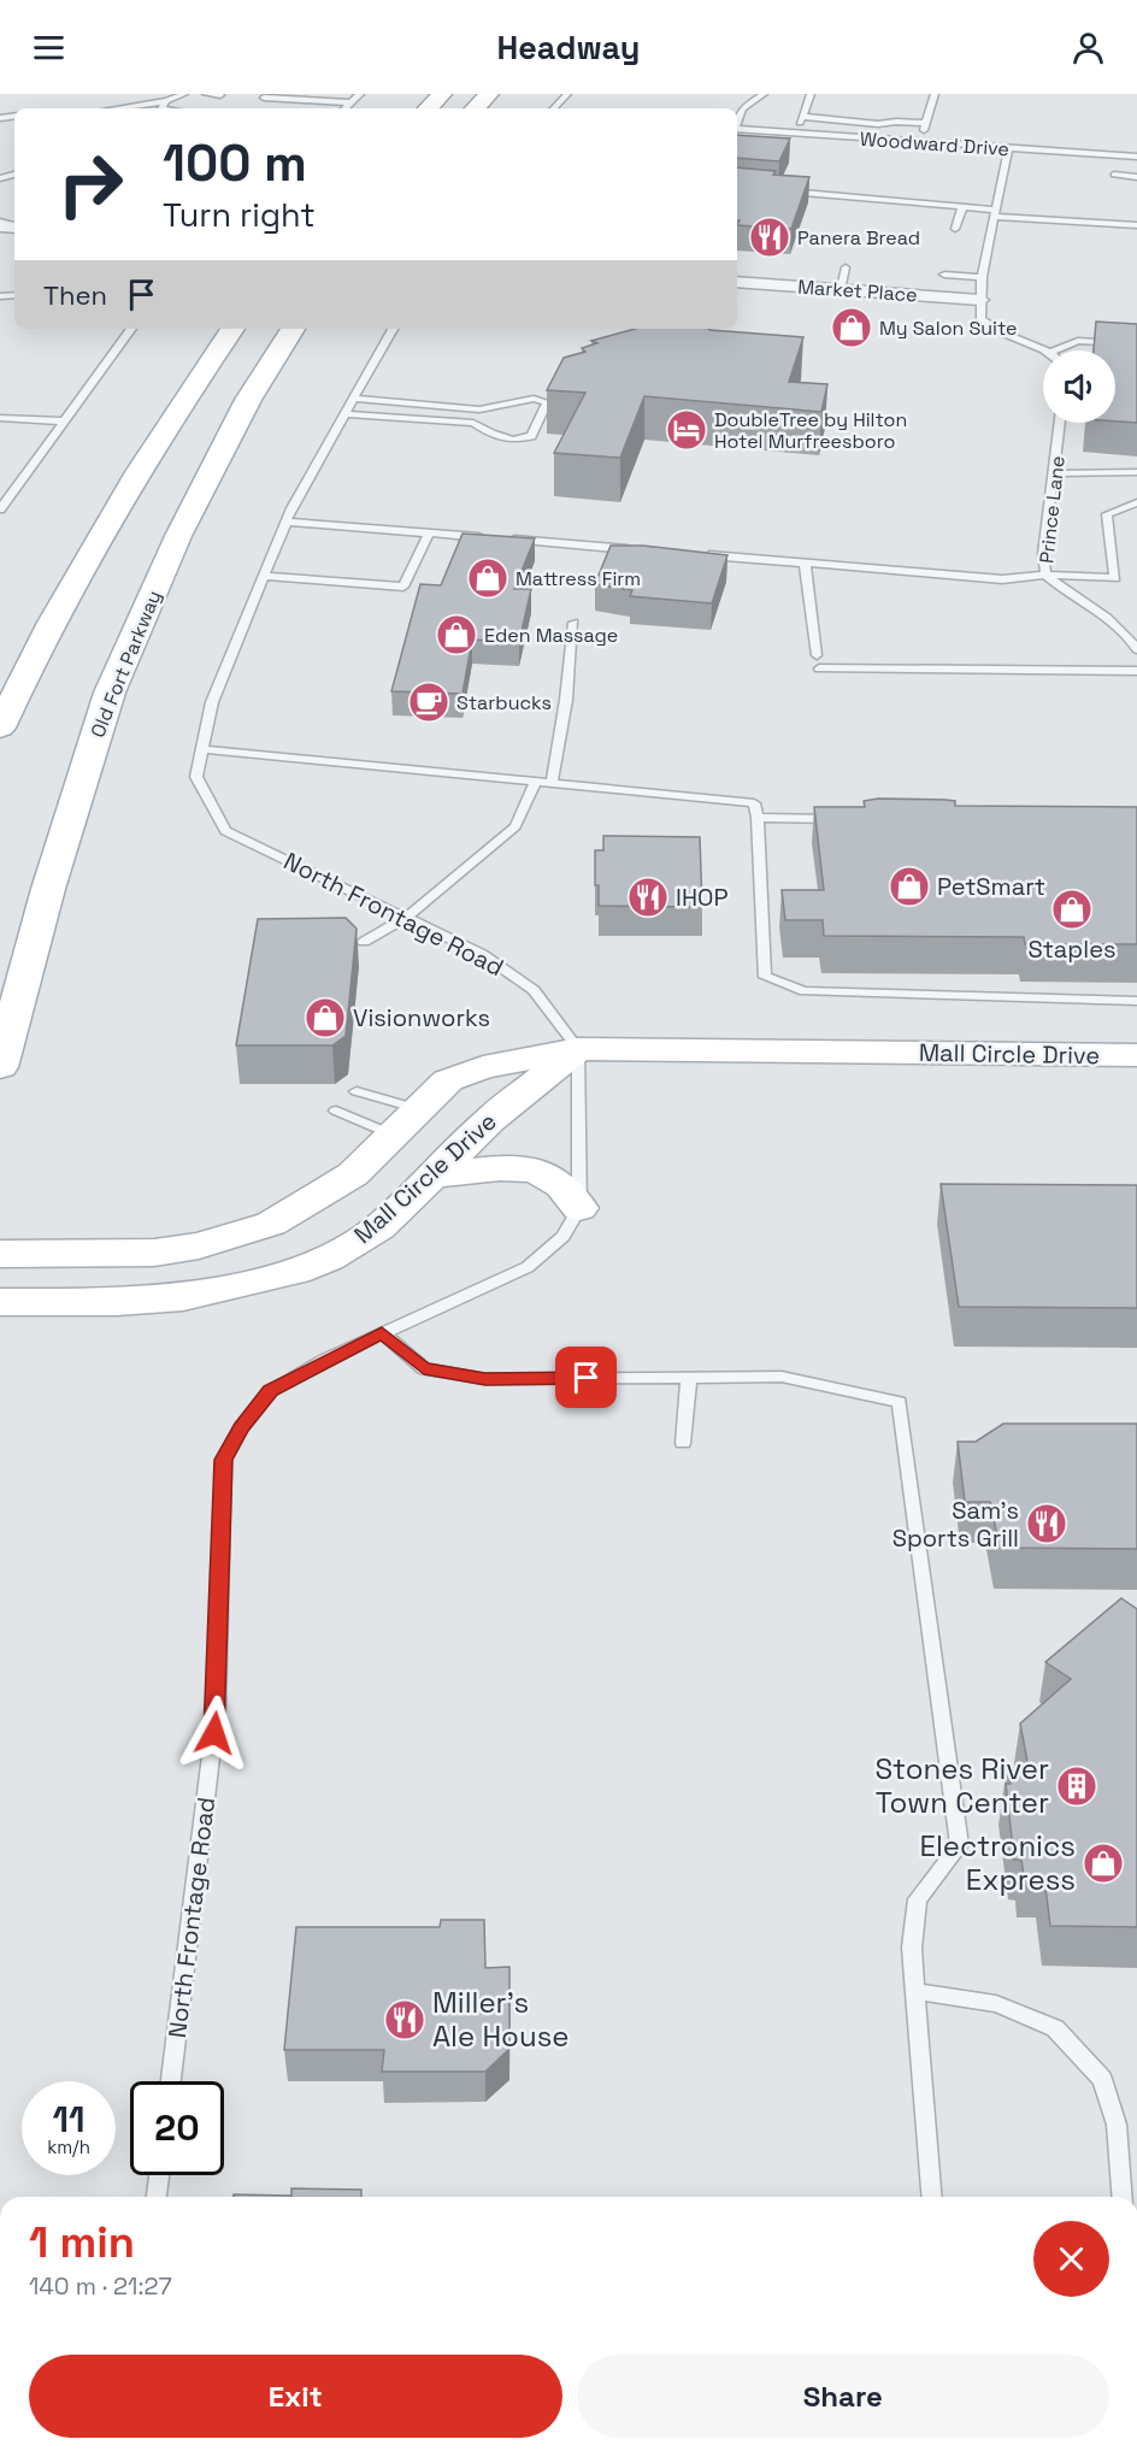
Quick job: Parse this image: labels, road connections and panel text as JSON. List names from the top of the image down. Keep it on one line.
{"streets":{"main road":["Old Fort Parkway","Mall Circle Drive"],"street":["Market Place"],"lane":["Woodward Drive","Prince Lane","North Frontage Road"]},"crossings":[["North Frontage Road","Mall Circle Drive"]],"places":{"restaurant":["Panera Bread","IHOP","Sam's Sports Grill","Miller's Ale House"],"shop":["My Salon Suite","Mattress Firm","Eden Massage","PetSmart","Staples","Visionworks","Electronics Express"],"hotel":["DoubleTree by Hilton Hotel Murfreesboro"],"cafe":["Starbucks"],"building":["Stones River Town Center"]},"page":{"header":"Headway","turn":["100 m","Turn right"],"then":"Then","speed":"11 km/h","limit":"20","heading":["1 min","140 m · 21:27"],"buttons":["Exit","Share"]}}
